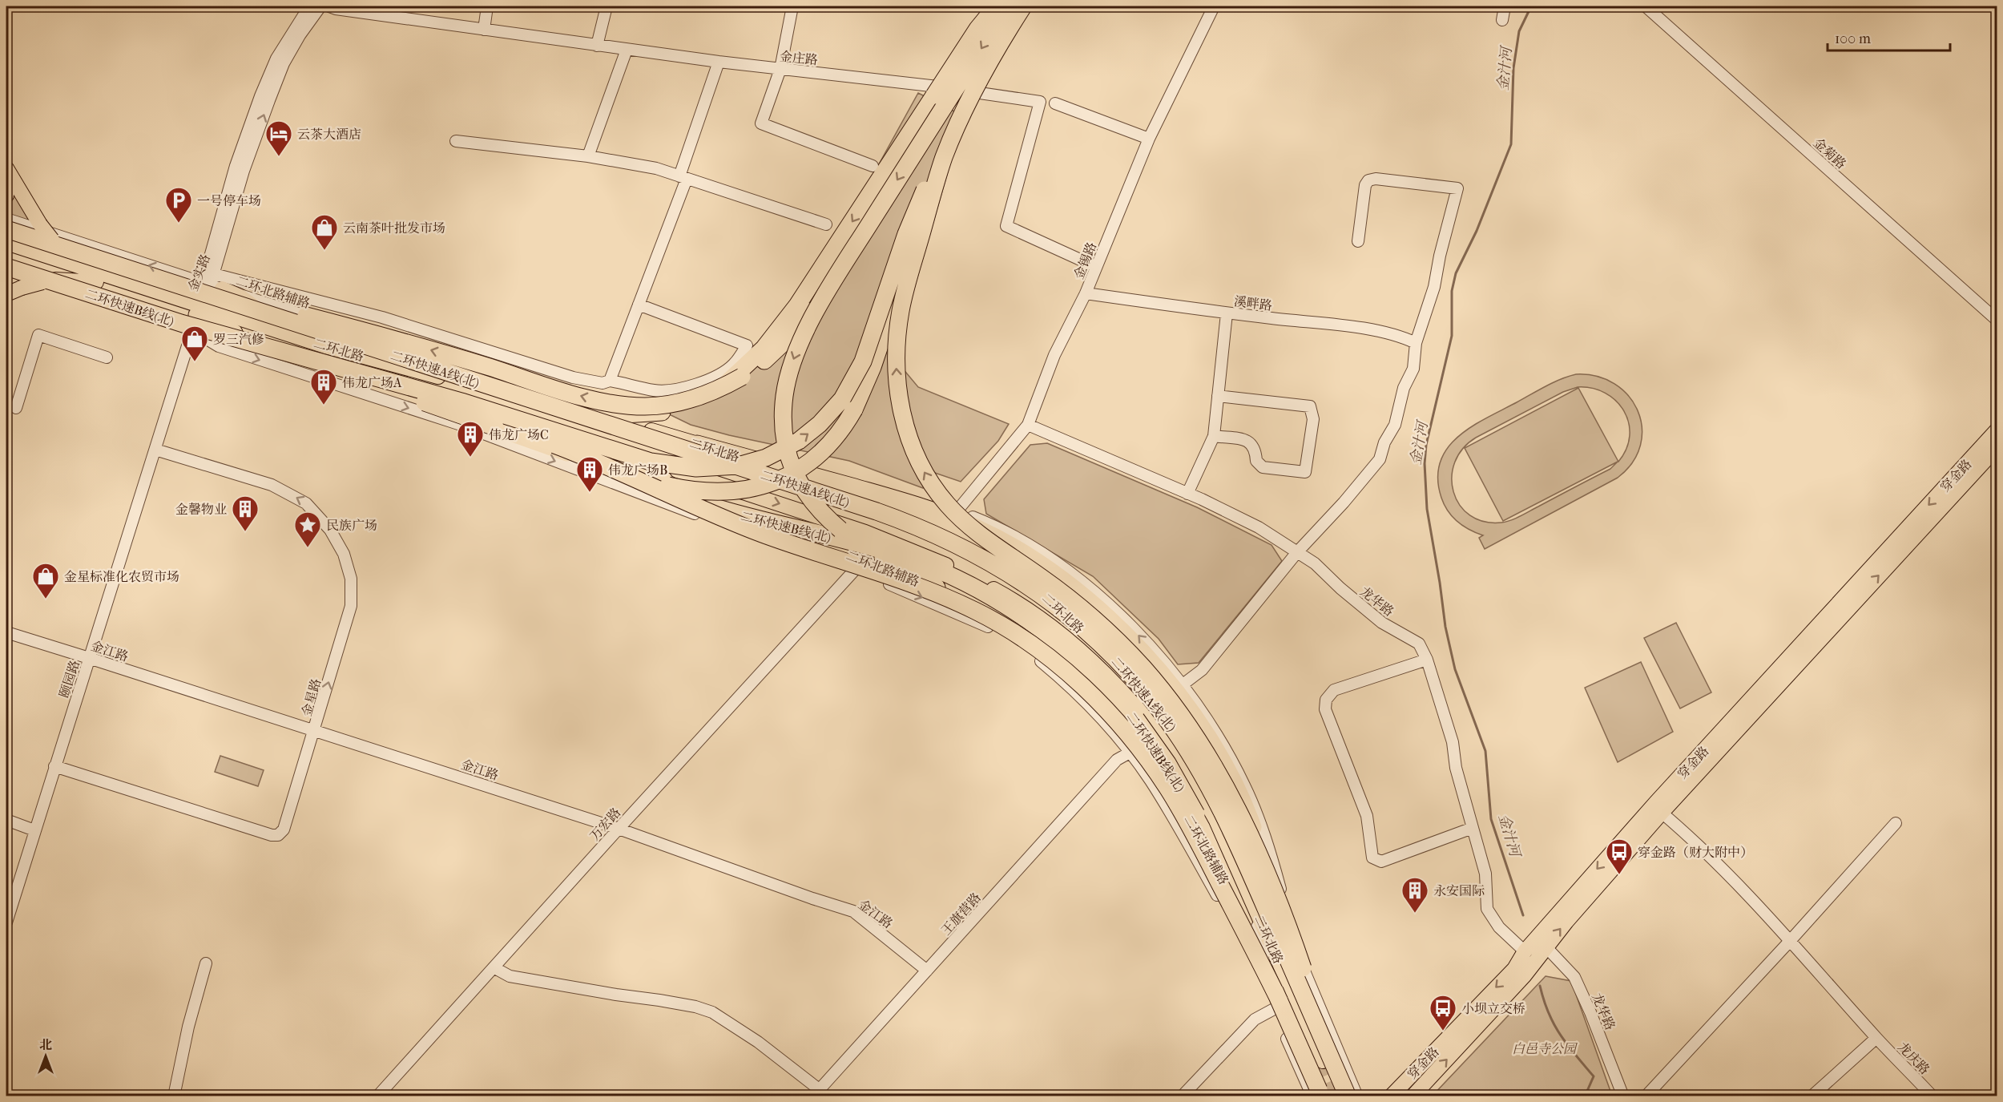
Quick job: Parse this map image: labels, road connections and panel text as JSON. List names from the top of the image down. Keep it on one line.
{"streets":{"highway":["二环快速B线(北)","二环快速A线(北)"],"main road":["二环北路","穿金路"],"street":["金庄路","金菊路","金锡路","金实路","二环北路辅路","溪畔路","龙华路","金江路","颐园路","金星路","万宏路","王旗营路","龙庆路"]},"crossings":[["金庄路","金锡路"],["金锡路","溪畔路"],["金锡路","龙华路"],["金实路","二环北路辅路"],["金实路","二环快速B线(北)"],["金实路","二环北路"],["金实路","颐园路"],["二环北路辅路","二环快速B线(北)"],["二环北路辅路","二环北路"],["二环北路辅路","颐园路"],["二环北路辅路","万宏路"],["二环北路辅路","王旗营路"],["二环快速B线(北)","二环北路"],["二环快速B线(北)","颐园路"],["二环北路","颐园路"],["穿金路","龙华路"],["穿金路","龙庆路"],["金江路","颐园路"],["金江路","金星路"],["金江路","万宏路"],["金江路","王旗营路"],["颐园路","金星路"]],"water":["金汁河"],"parks":["白邑寺公园"],"places":{"hotel":["云茶大酒店"],"parking":["一号停车场"],"shop":["云南茶叶批发市场","罗三汽修","金星标准化农贸市场"],"building":["伟龙广场A","伟龙广场C","伟龙广场B","金馨物业","永安国际"],"place":["民族广场"],"bus stop":["穿金路（财大附中）","小坝立交桥"]},"scale_bar":"100 m","north":"top"}
